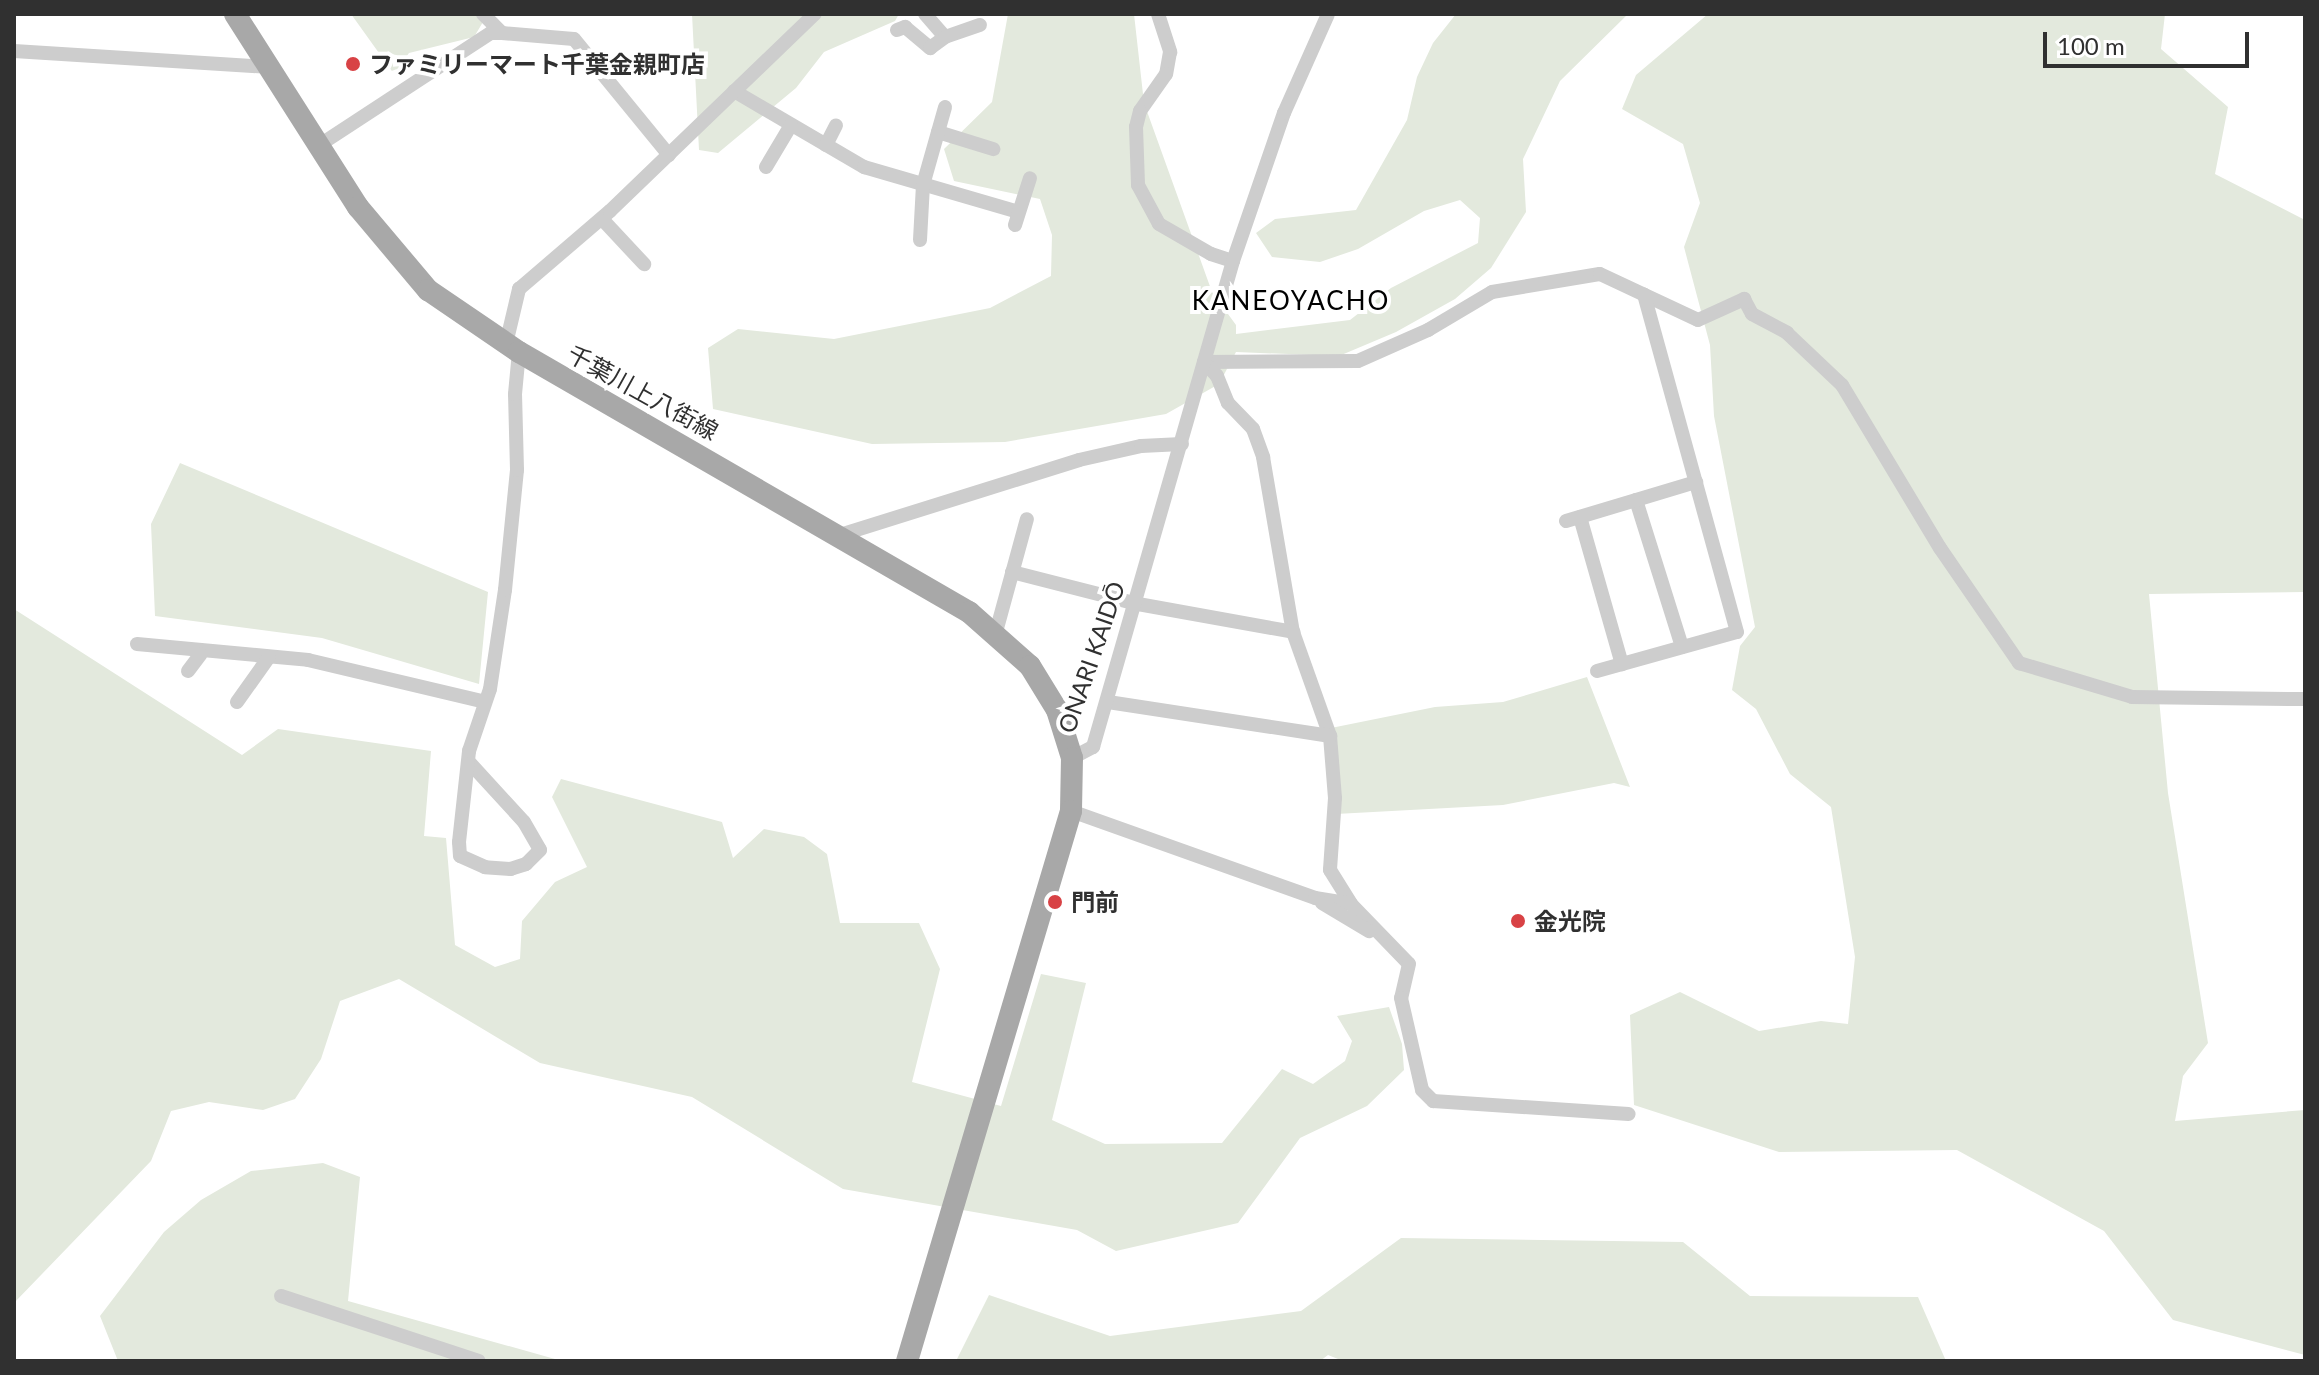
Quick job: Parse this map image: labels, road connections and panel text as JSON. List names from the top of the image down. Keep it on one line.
{"streets":{"main road":["千葉川上八街線","ONARI KAIDŌ"]},"crossings":[["千葉川上八街線","ONARI KAIDŌ"]],"districts":["KANEOYACHO"],"places":["ファミリーマート千葉金親町店","門前","金光院"],"scale_bar":"100 m"}
